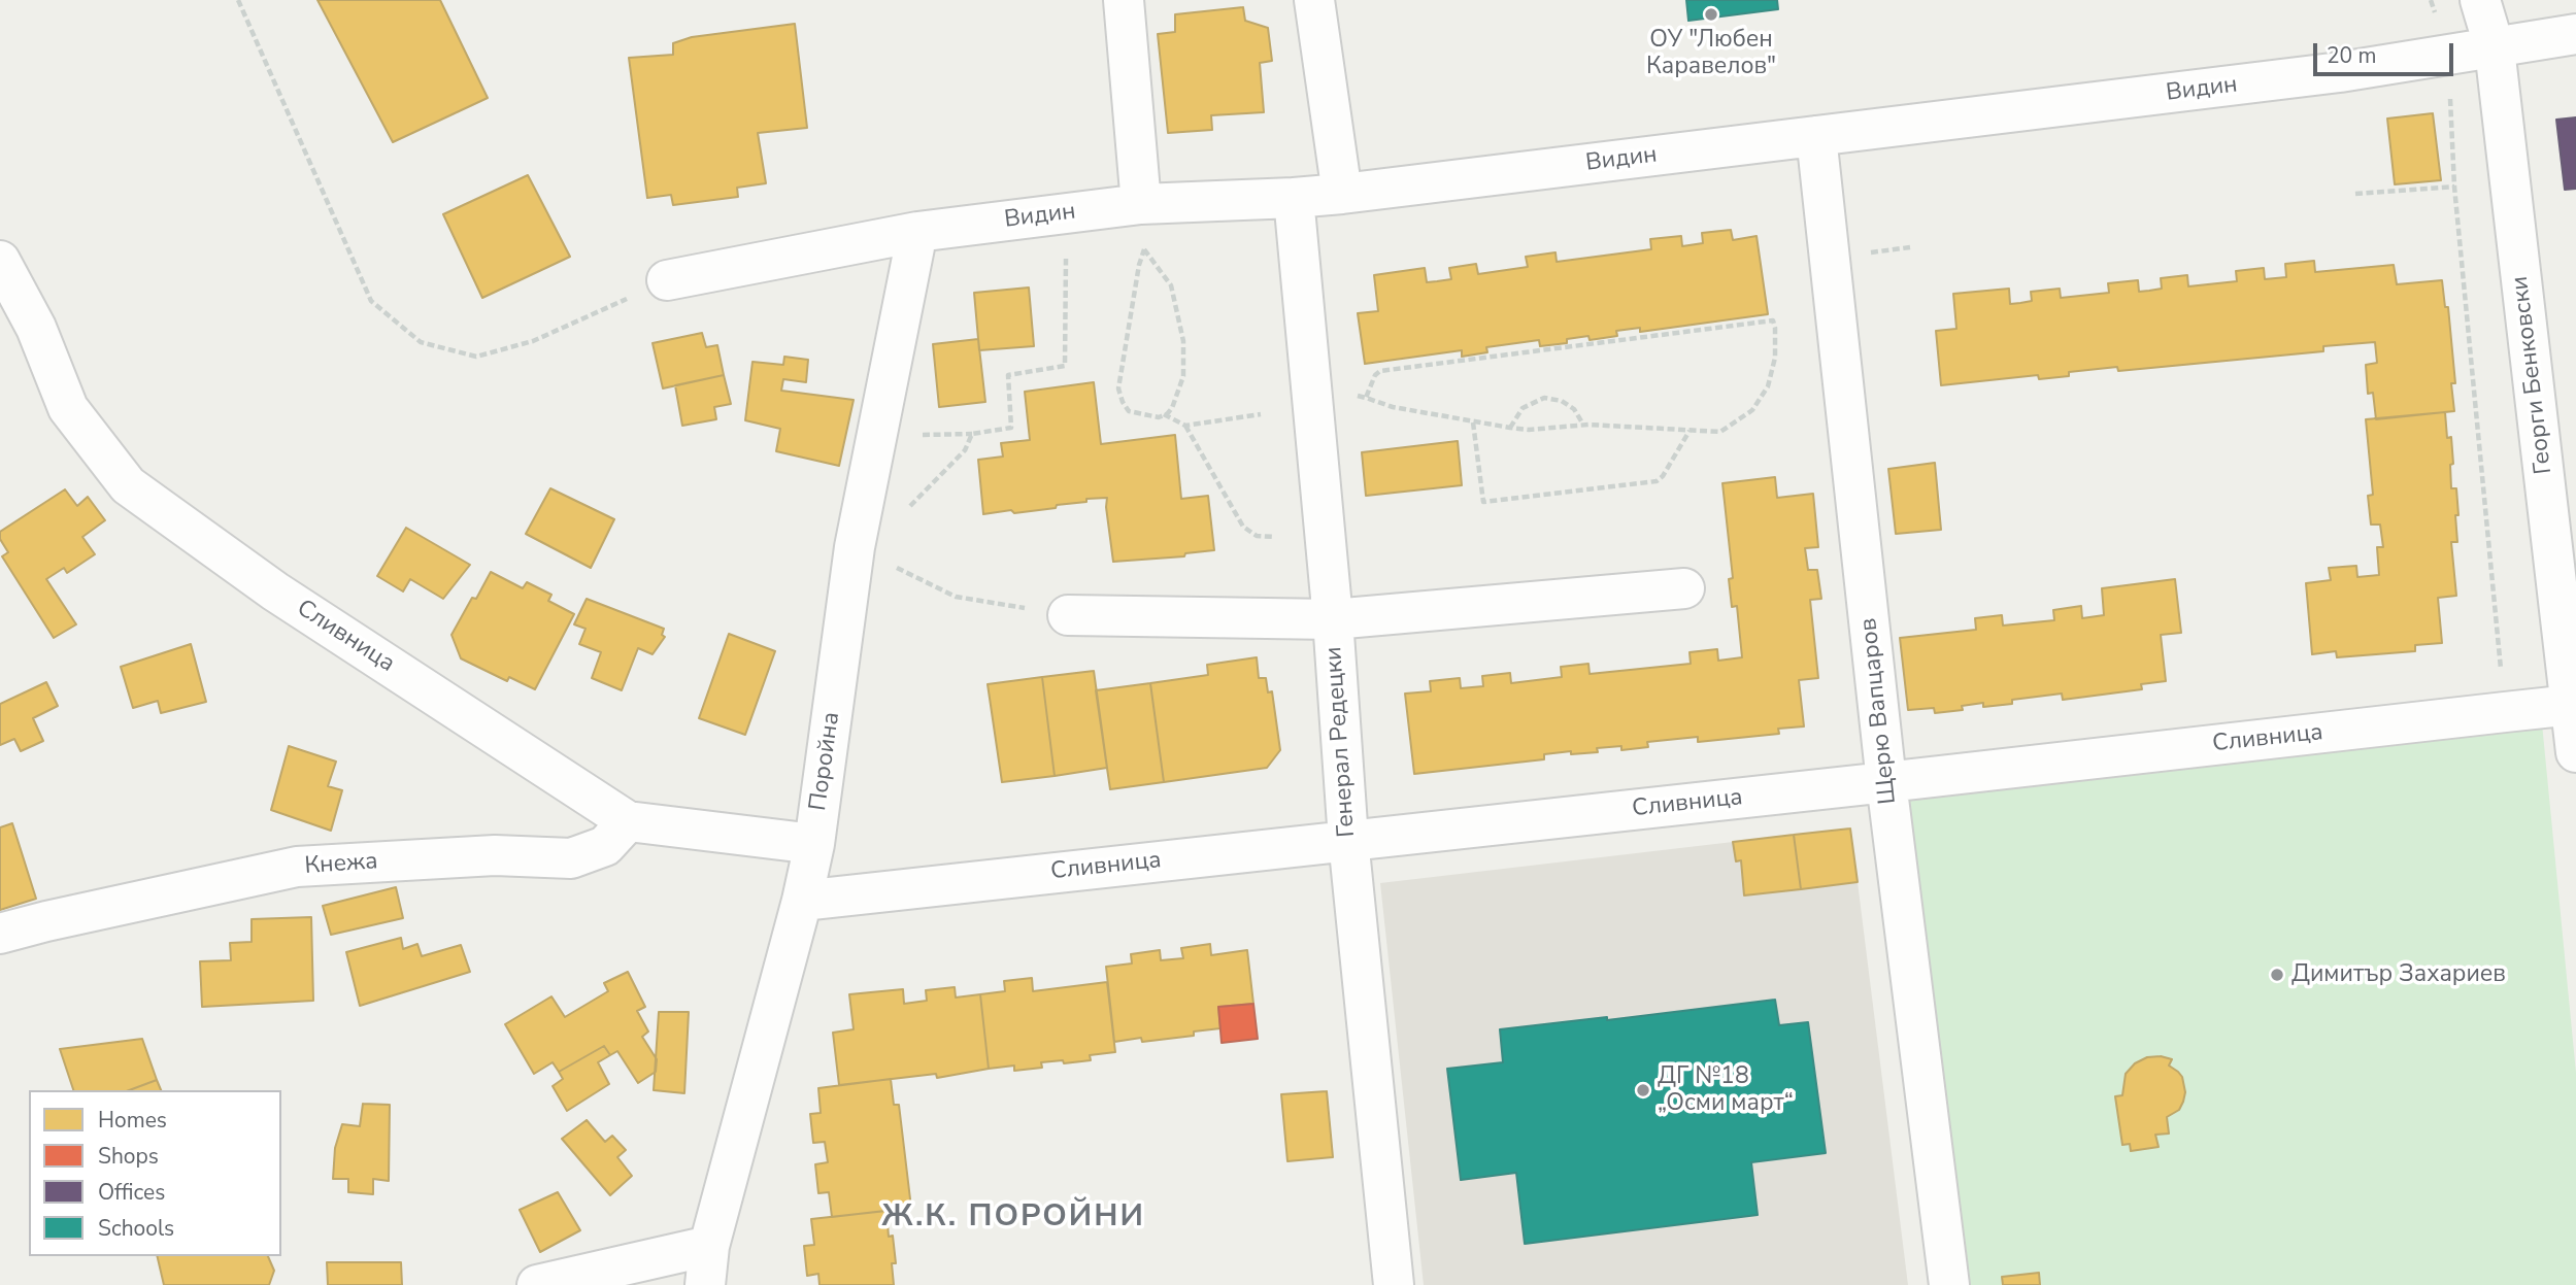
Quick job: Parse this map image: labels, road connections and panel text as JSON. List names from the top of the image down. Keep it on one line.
{"streets":{"street":["Видин","Георги Бенковски","Сливница","Щерю Вапцаров","Генерал Редецки","Поройна","Кнежа"]},"crossings":[["Видин","Георги Бенковски"],["Видин","Щерю Вапцаров"],["Видин","Генерал Редецки"],["Видин","Поройна"],["Георги Бенковски","Сливница"],["Сливница","Щерю Вапцаров"],["Сливница","Генерал Редецки"],["Сливница","Поройна"],["Сливница","Кнежа"]],"districts":["Ж.К. ПОРОЙНИ"],"places":["ОУ \"Любен Каравелов\"","Димитър Захариев","ДГ №18 „Осми март“"],"legend":["Homes","Shops","Offices","Schools"],"scale_bar":"20 m"}
